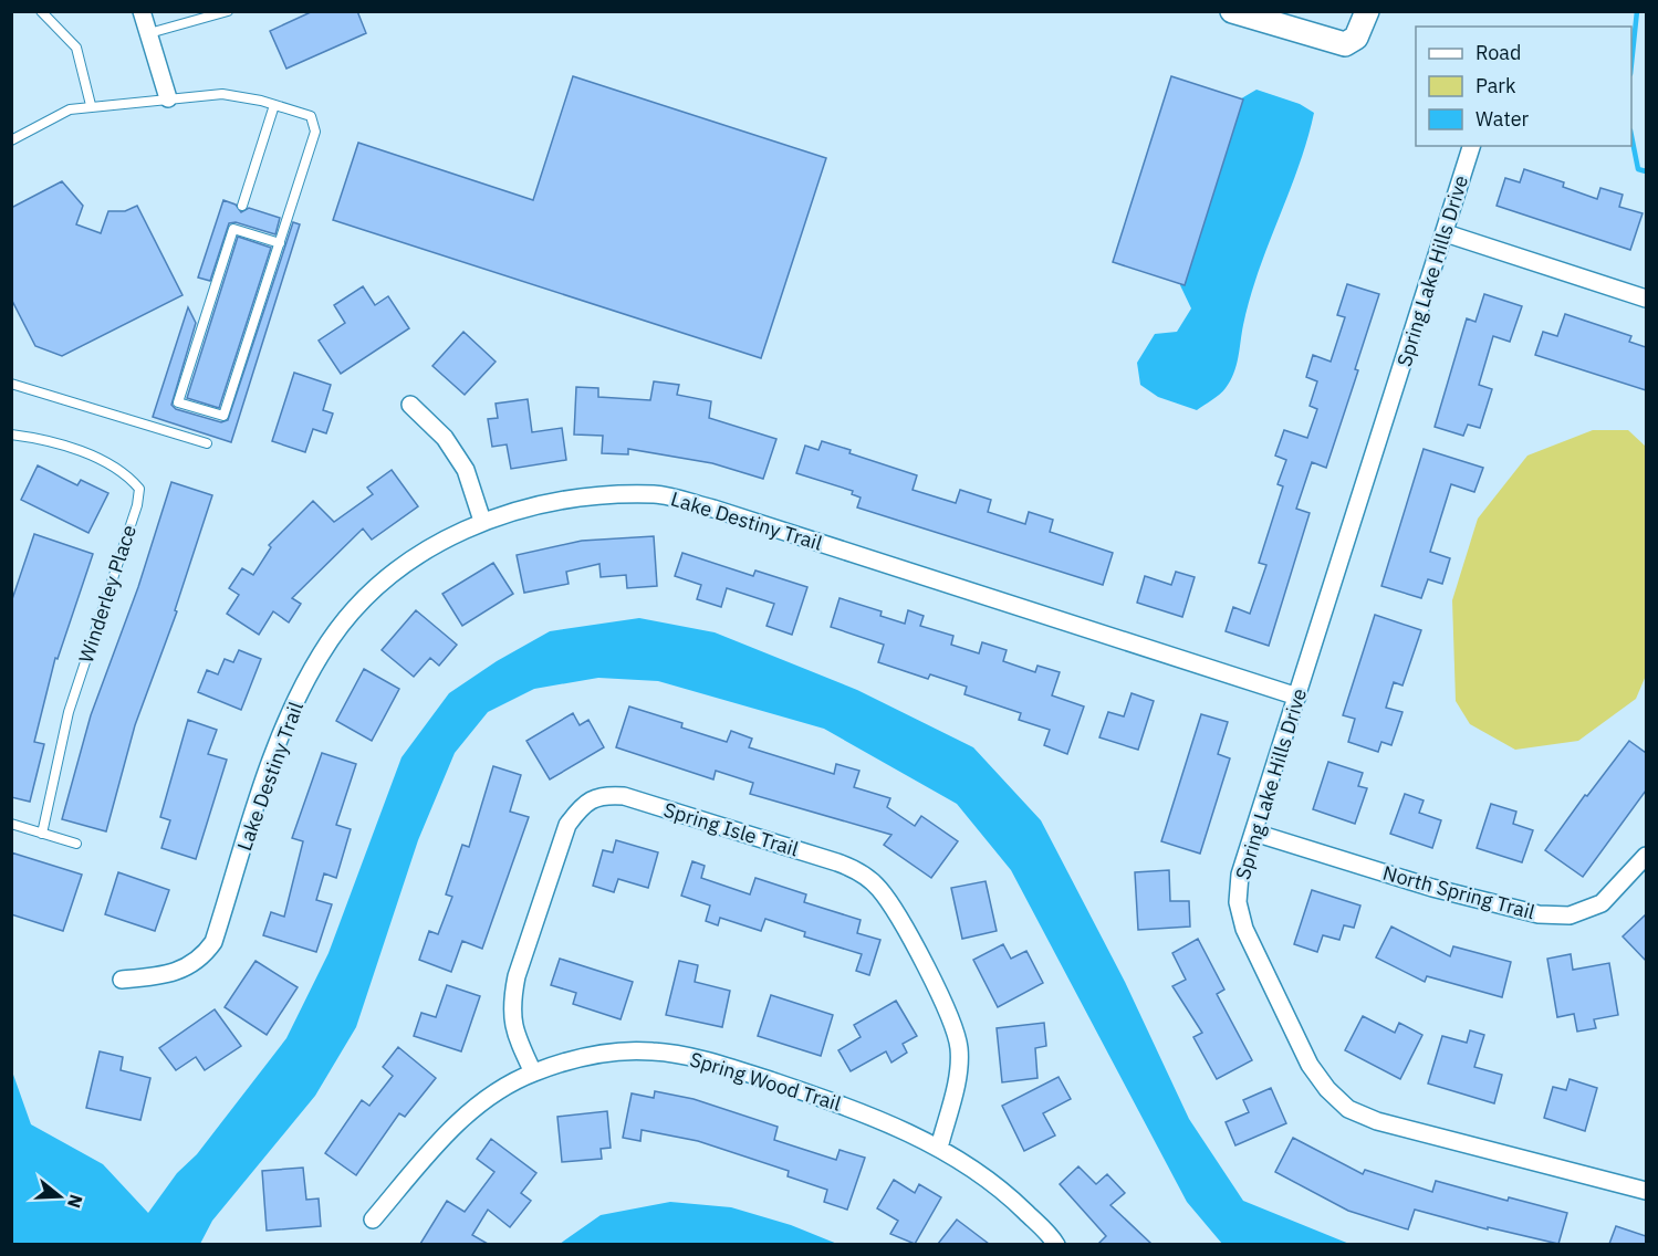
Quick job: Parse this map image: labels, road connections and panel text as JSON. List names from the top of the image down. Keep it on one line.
{"streets":{"street":["Spring Lake Hills Drive","Lake Destiny Trail","Spring Isle Trail","North Spring Trail","Spring Wood Trail"],"lane":["Winderley Place"]},"crossings":[["Spring Lake Hills Drive","Lake Destiny Trail"],["Spring Lake Hills Drive","North Spring Trail"],["Spring Isle Trail","Spring Wood Trail"]],"legend":["Road","Park","Water"],"north":"right"}
